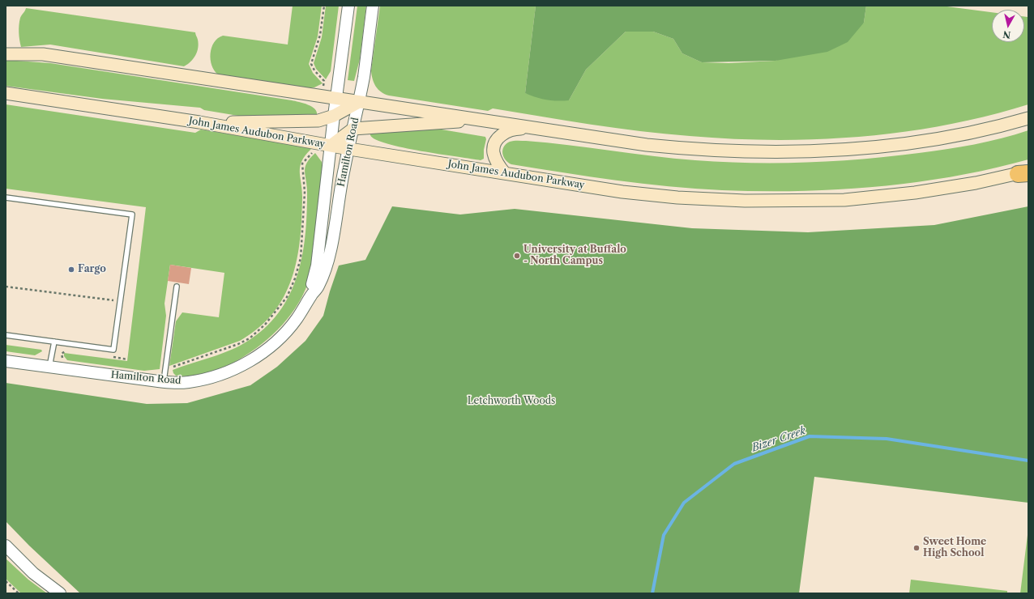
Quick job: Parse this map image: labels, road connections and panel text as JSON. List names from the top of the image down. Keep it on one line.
{"streets":{"main road":["John James Audubon Parkway"],"street":["Hamilton Road"]},"crossings":[["John James Audubon Parkway","Hamilton Road"]],"water":["Bizer Creek"],"parks":["Letchworth Woods"],"places":["University at Buffalo - North Campus","Fargo","Sweet Home High School"],"north":"bottom"}
